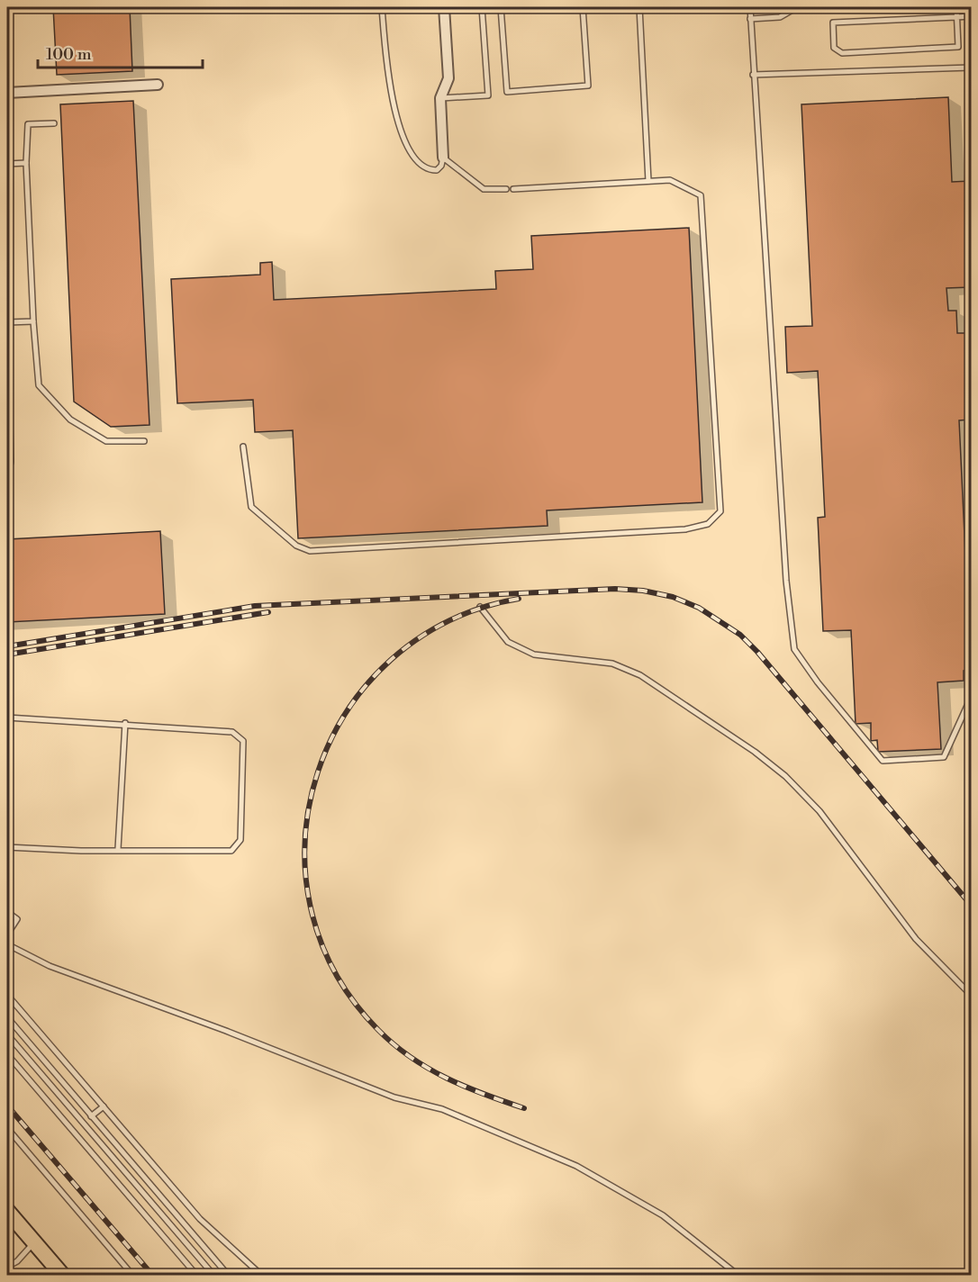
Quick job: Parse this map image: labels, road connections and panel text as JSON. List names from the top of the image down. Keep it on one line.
{"scale_bar":"100 m"}
